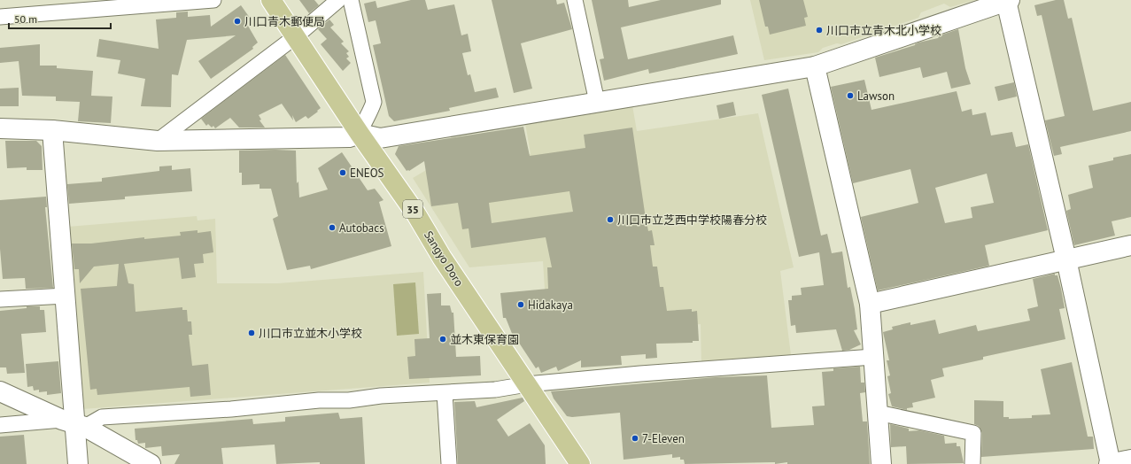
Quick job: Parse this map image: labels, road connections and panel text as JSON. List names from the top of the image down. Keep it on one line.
{"streets":{"main road":["35","Sangyo Doro"]},"places":["川口青木郵便局","川口市立青木北小学校","Lawson","ENEOS","川口市立芝西中学校陽春分校","Autobacs","Hidakaya","川口市立並木小学校","並木東保育園","7-Eleven"],"scale_bar":"50 m"}
